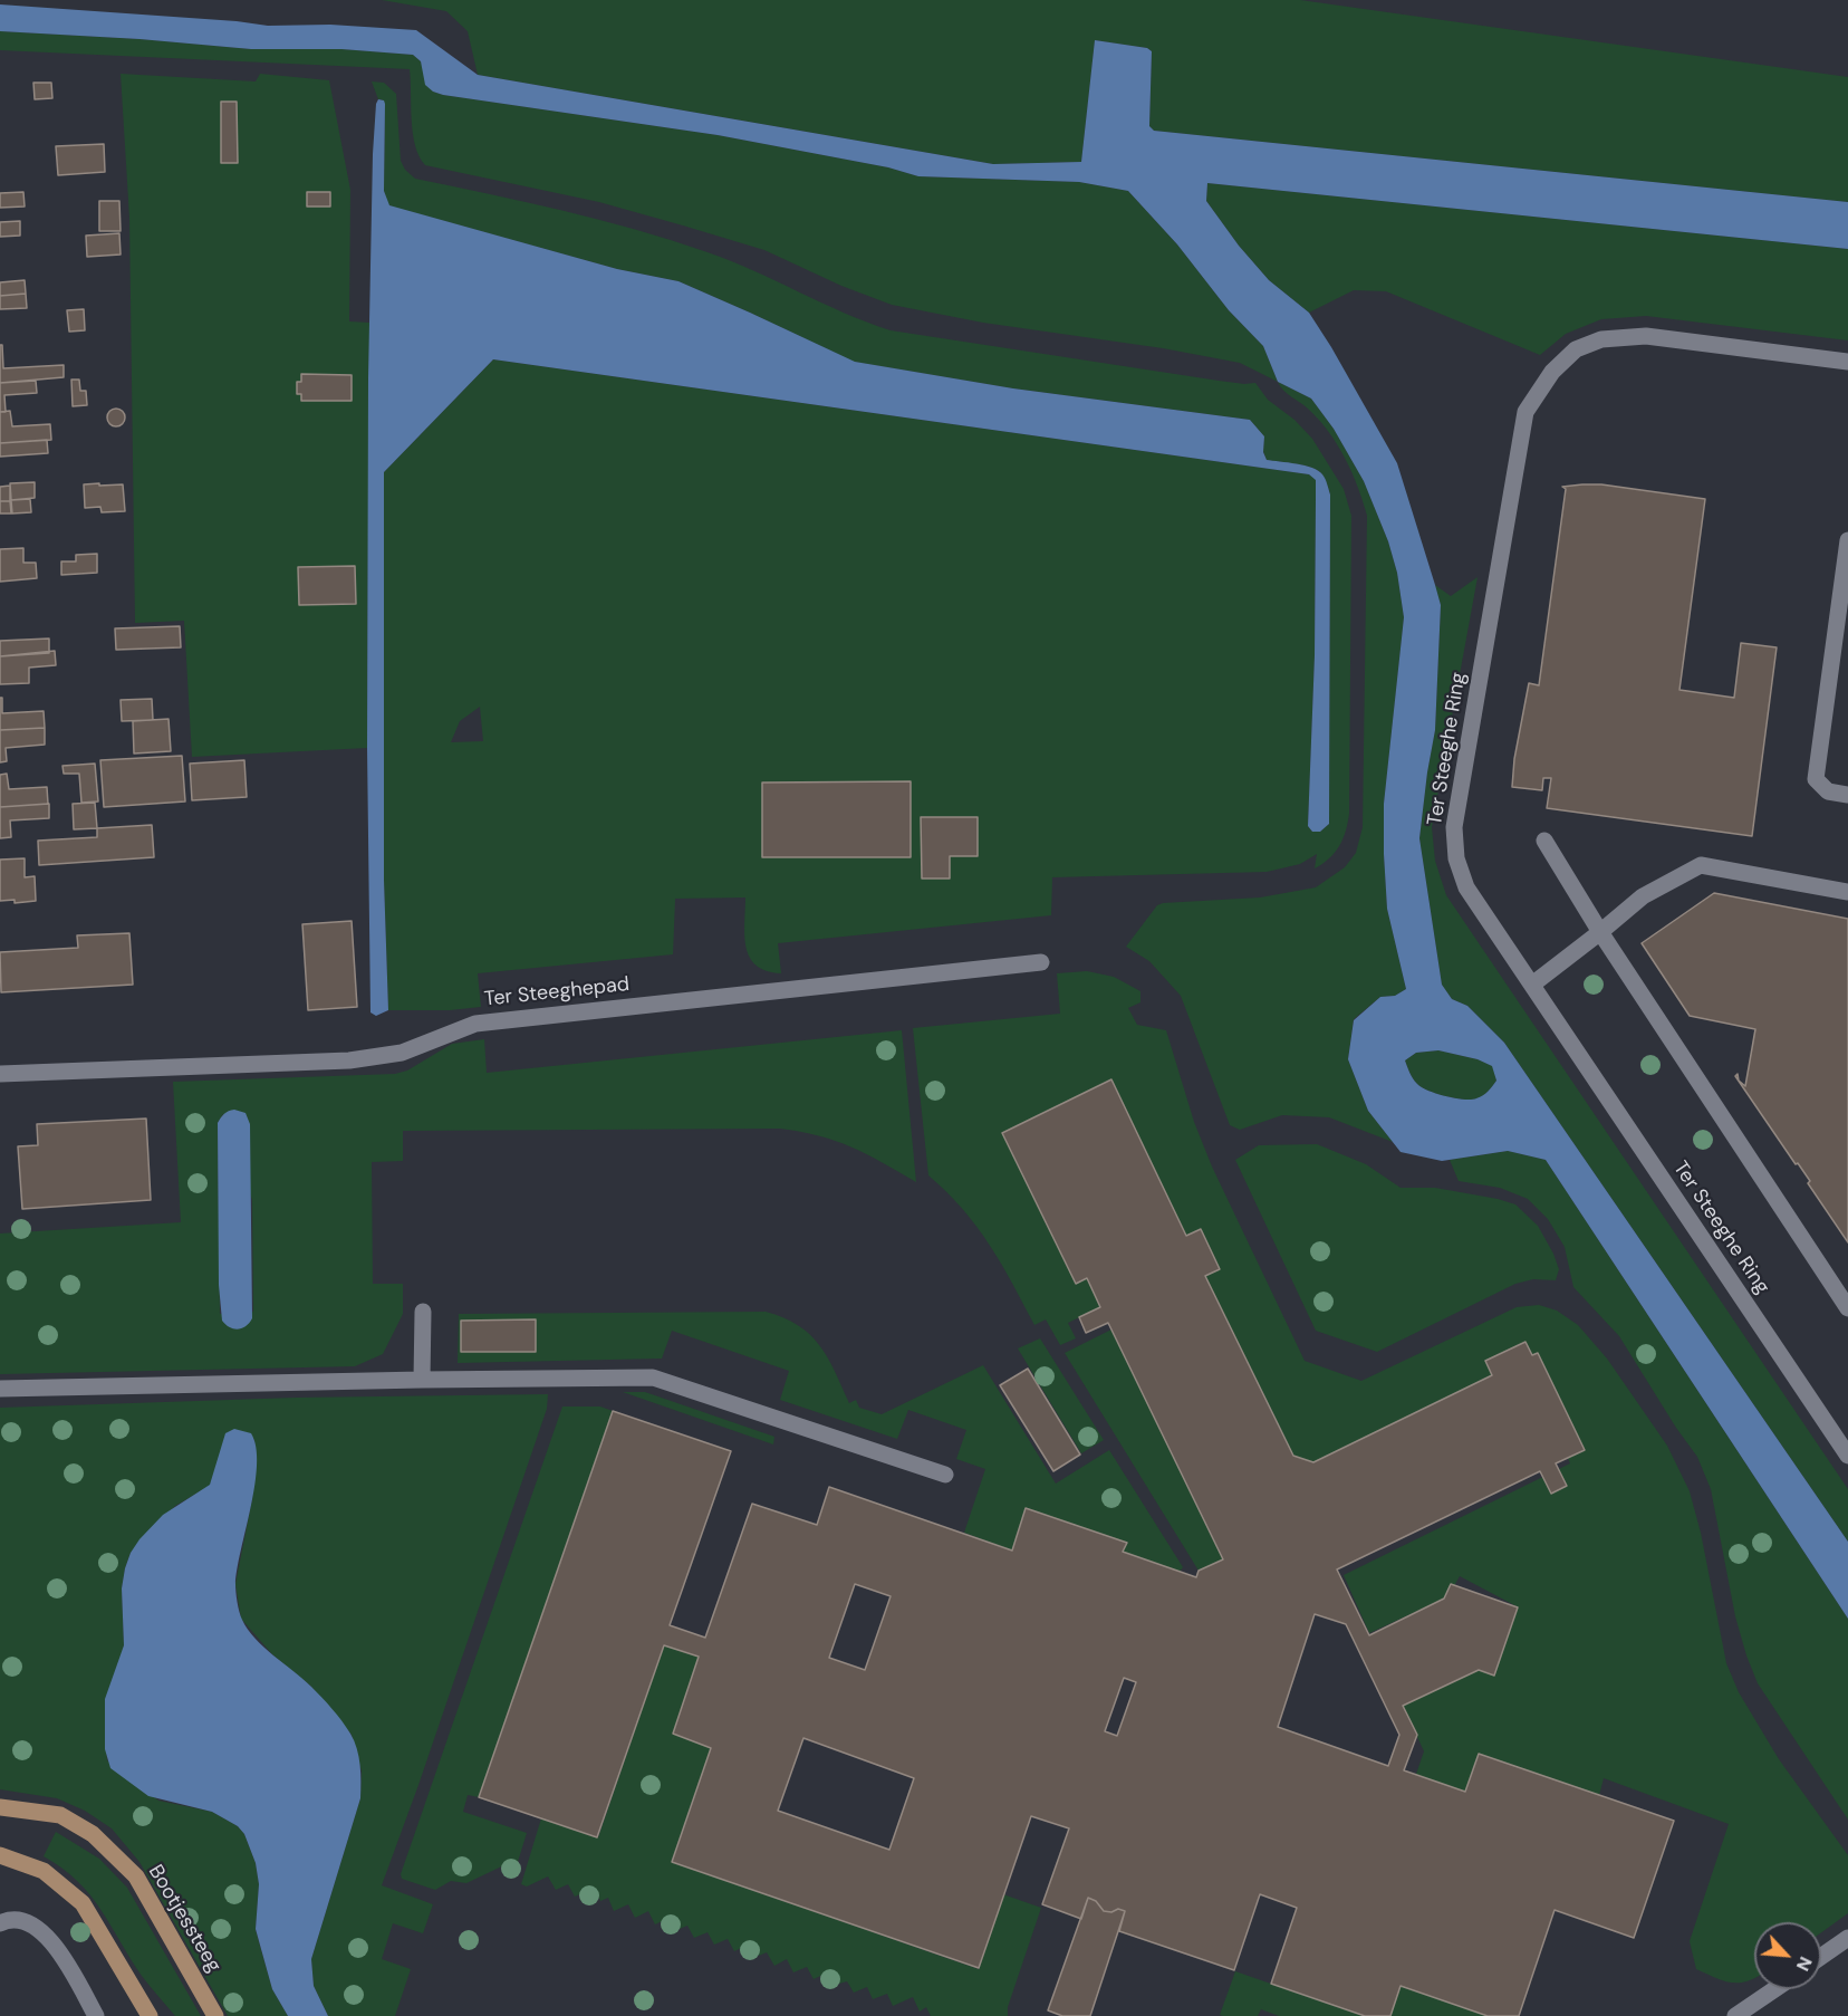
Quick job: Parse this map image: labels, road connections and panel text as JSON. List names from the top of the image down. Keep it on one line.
{"streets":{"main road":["Bootjessteeg"],"street":["Ter Steeghe Ring","Ter Steeghepad"]},"north":"bottom right"}
